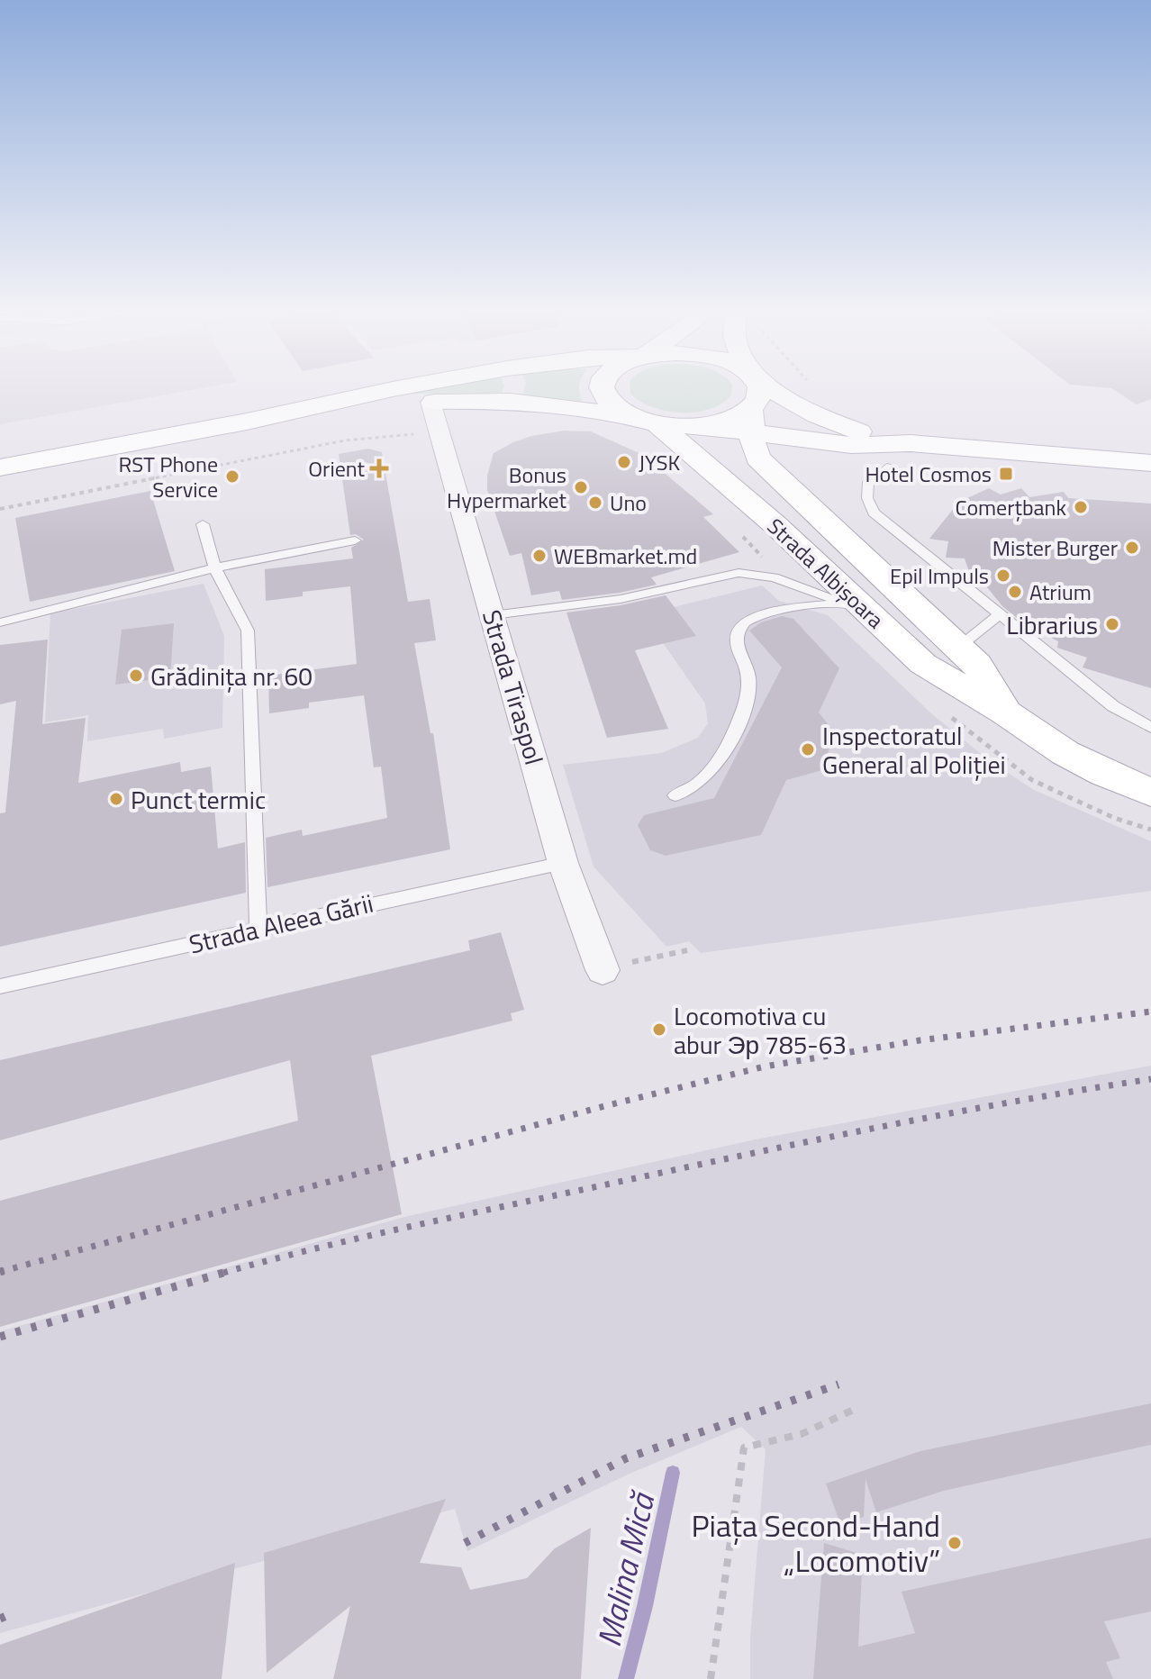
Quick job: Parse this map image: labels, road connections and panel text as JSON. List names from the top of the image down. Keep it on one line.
{"streets":{"main road":["Strada Albișoara"],"street":["Strada Tiraspol"],"lane":["Strada Aleea Gării"]},"crossings":[["Strada Tiraspol","Strada Aleea Gării"]],"water":["Malina Mică"],"places":{"other":["JYSK","RST Phone Service","Bonus Hypermarket","Uno","Comerțbank","Mister Burger","WEBmarket.md","Epil Impuls","Atrium","Librarius","Grădinița nr. 60","Inspectoratul General al Poliției","Punct termic","Locomotiva cu abur Эр 785-63","Piața Second-Hand „Locomotiv”"],"health":["Orient"],"transit":["Hotel Cosmos"]}}
